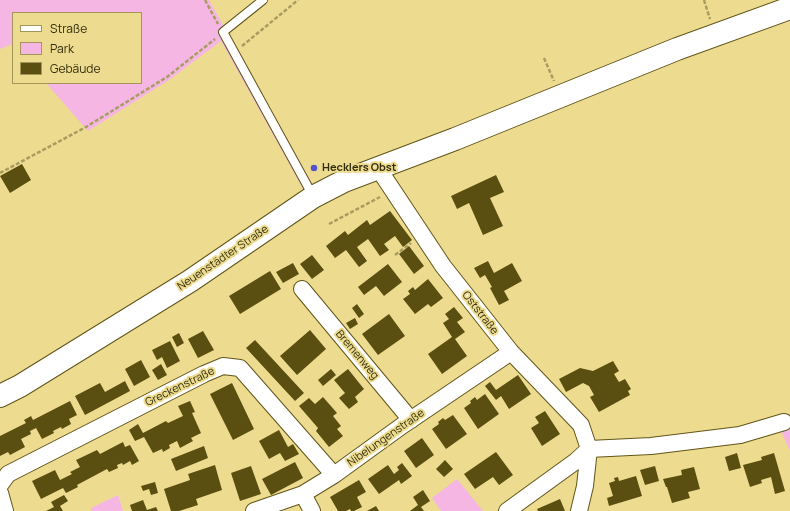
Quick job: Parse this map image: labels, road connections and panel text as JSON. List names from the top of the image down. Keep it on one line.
{"streets":{"main road":["Neuenstädter Straße"],"street":["Oststraße","Bremenweg","Greckenstraße","Nibelungenstraße"]},"crossings":[["Neuenstädter Straße","Oststraße"],["Oststraße","Nibelungenstraße"],["Bremenweg","Nibelungenstraße"],["Greckenstraße","Nibelungenstraße"]],"places":["Hecklers Obst"],"legend":["Straße","Park","Gebäude"]}
